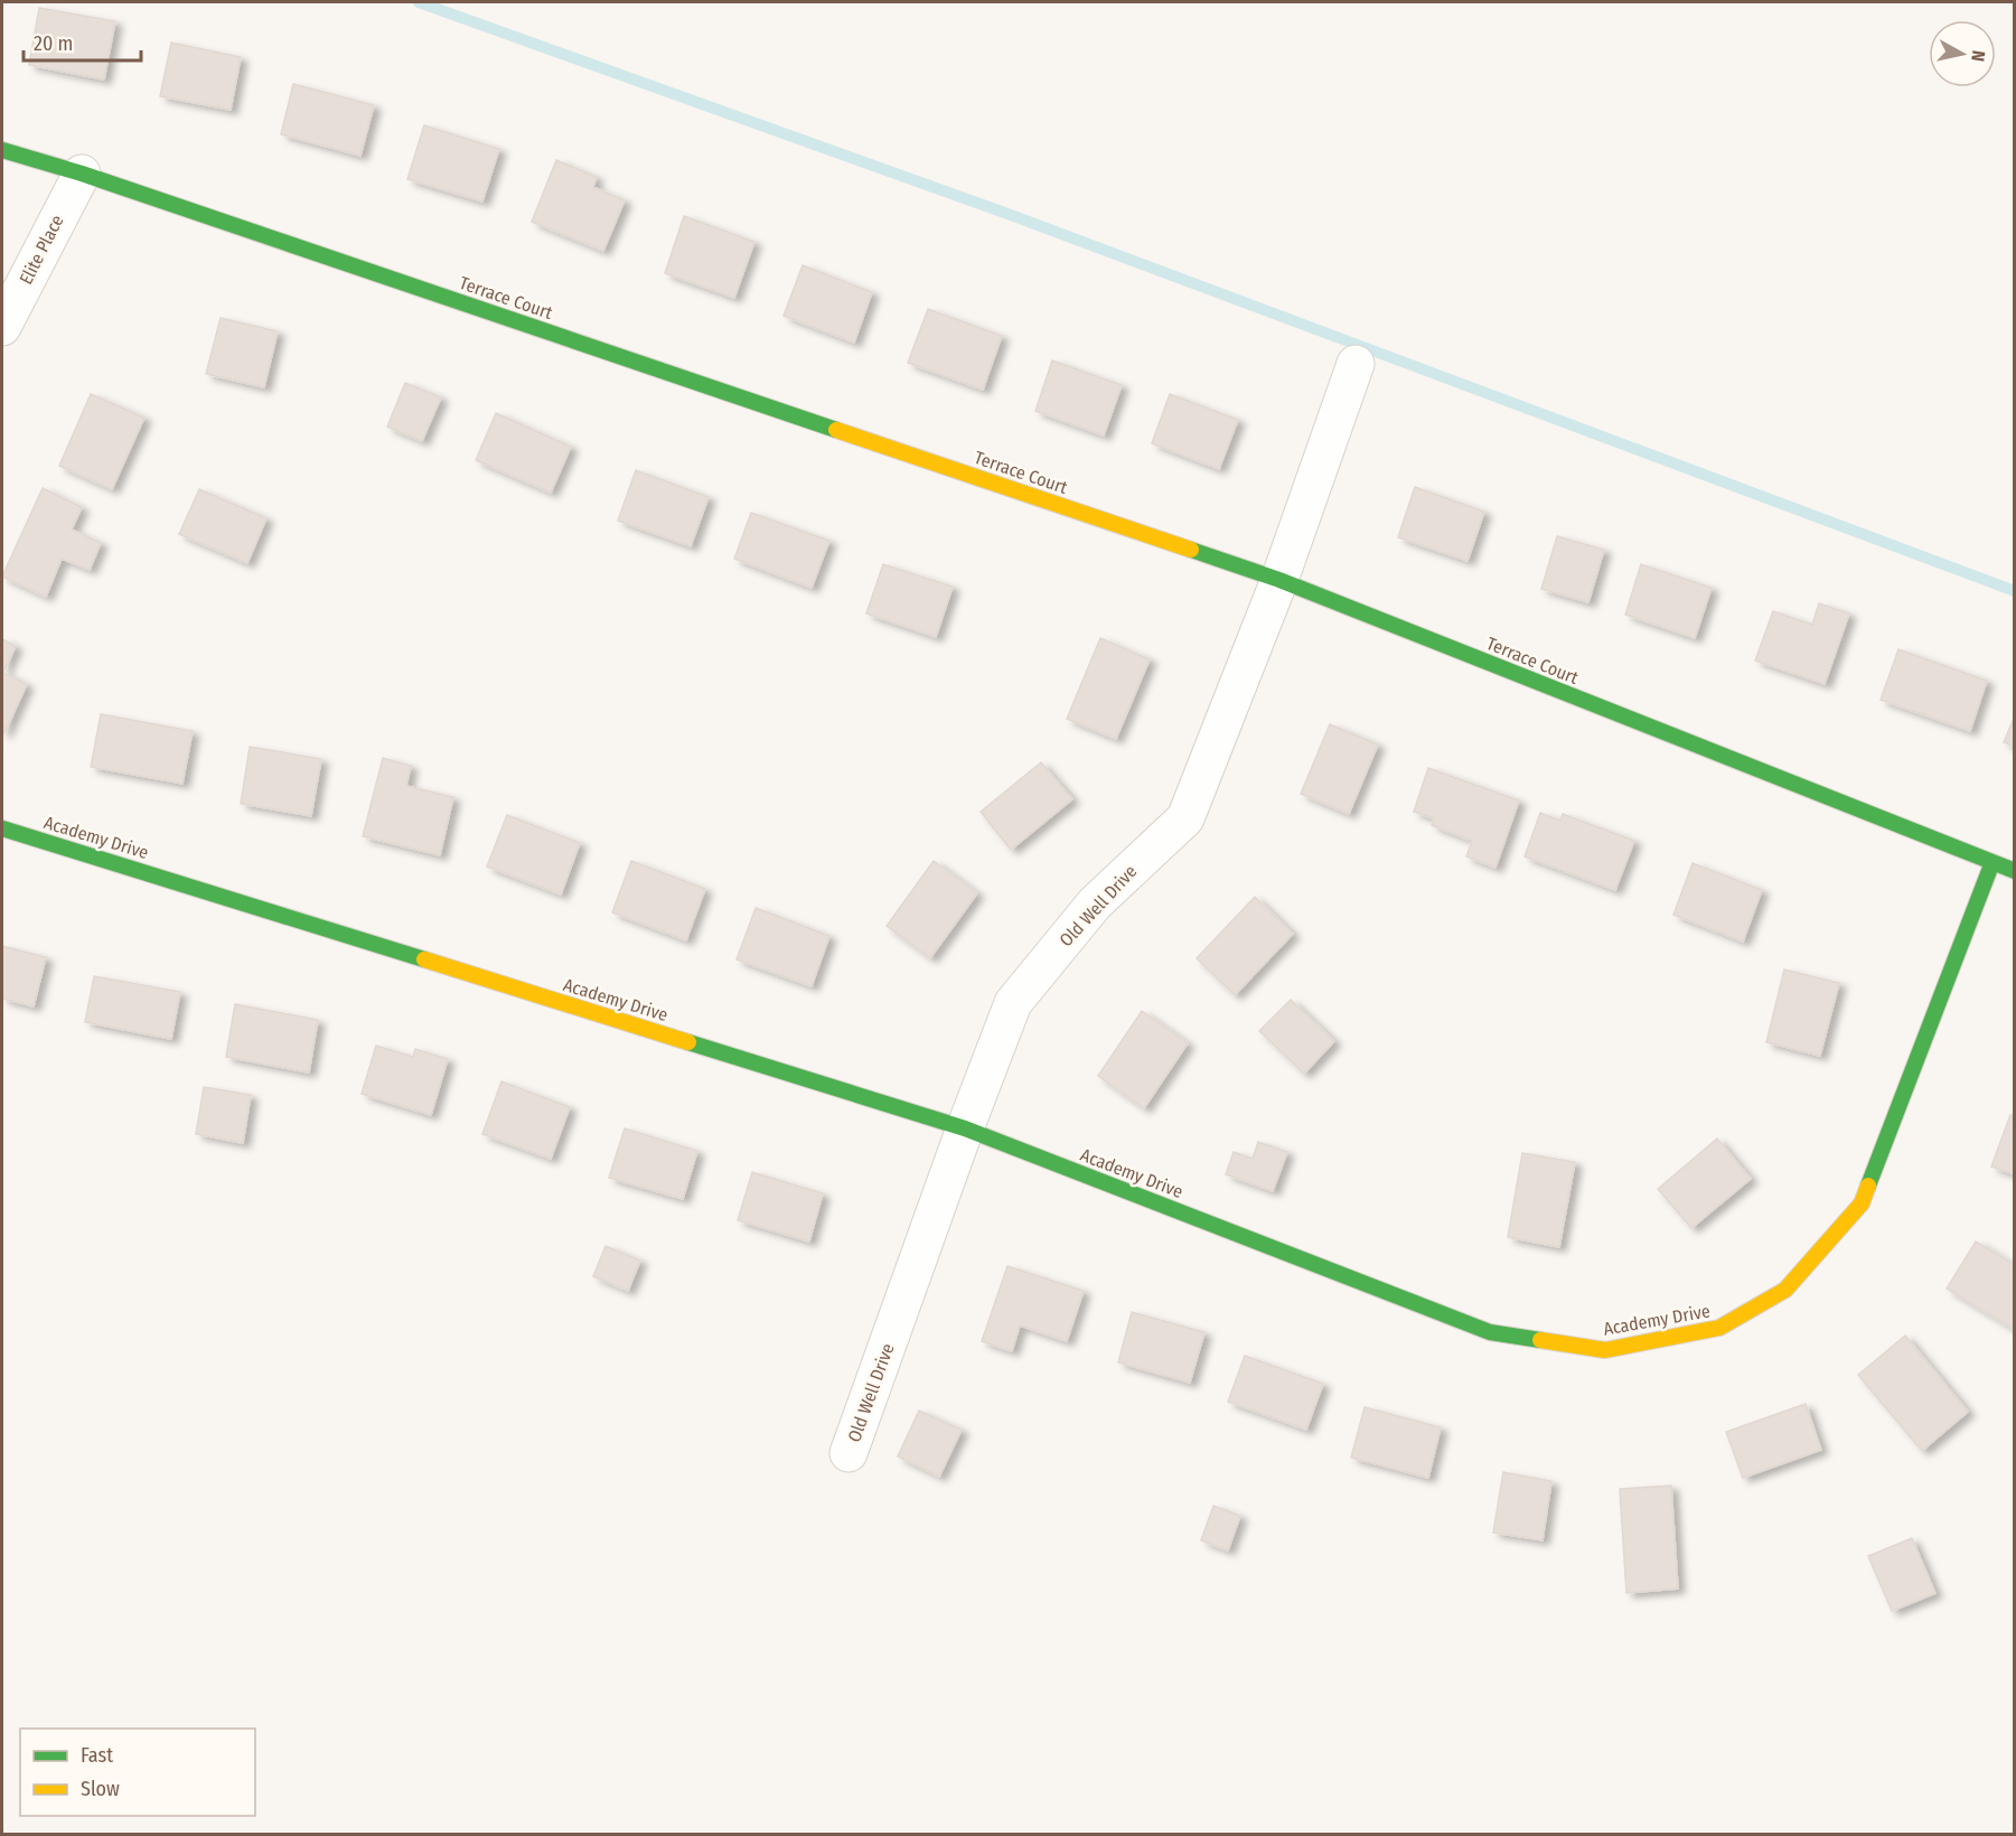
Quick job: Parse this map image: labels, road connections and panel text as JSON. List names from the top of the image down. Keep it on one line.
{"streets":{"street":["Elite Place","Terrace Court","Academy Drive","Old Well Drive"]},"crossings":[["Elite Place","Terrace Court"],["Terrace Court","Academy Drive"],["Terrace Court","Old Well Drive"],["Academy Drive","Old Well Drive"]],"legend":["Fast","Slow"],"scale_bar":"20 m","north":"right"}
